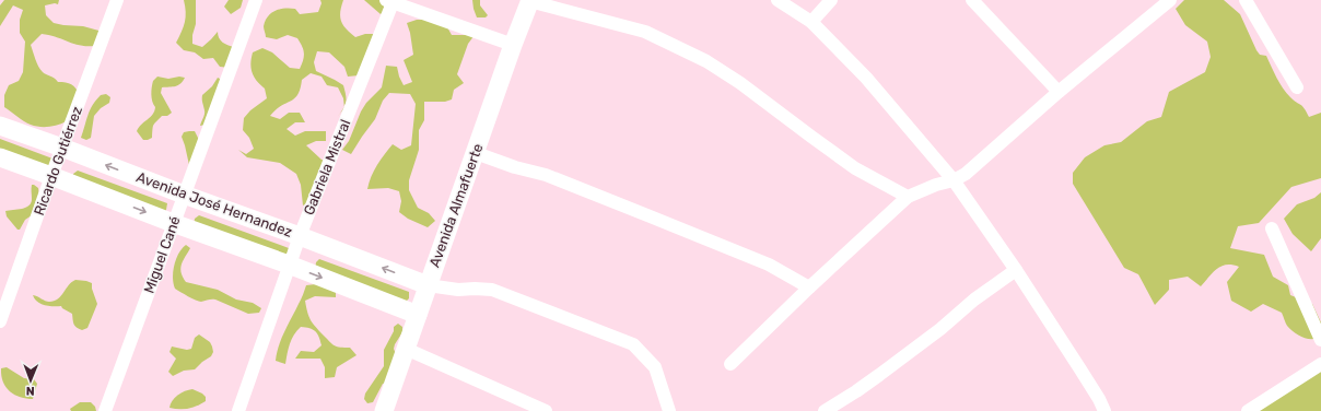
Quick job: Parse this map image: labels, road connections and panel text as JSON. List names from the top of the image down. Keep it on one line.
{"streets":{"street":["Ricardo Gutiérrez","Gabriela Mistral","Avenida José Hernandez","Avenida Almafuerte","Miguel Cané"]},"crossings":[["Ricardo Gutiérrez","Avenida José Hernandez"],["Gabriela Mistral","Avenida José Hernandez"],["Avenida José Hernandez","Avenida Almafuerte"],["Avenida José Hernandez","Miguel Cané"]],"north":"bottom"}
